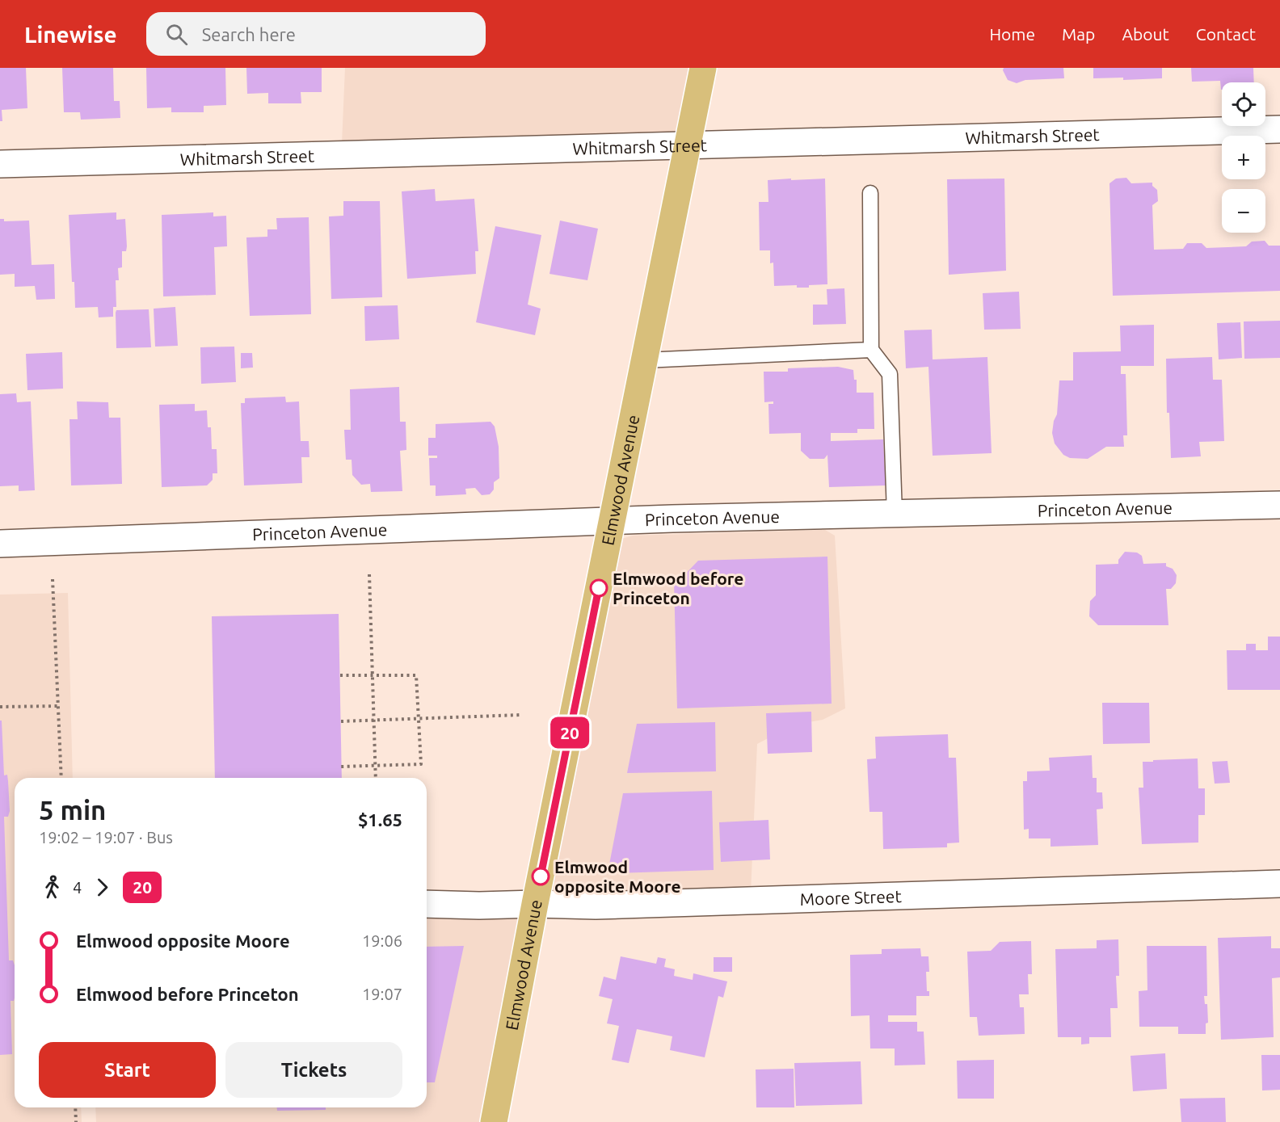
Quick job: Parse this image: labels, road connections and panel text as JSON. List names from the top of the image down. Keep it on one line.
{"streets":{"main road":["Elmwood Avenue"],"street":["Whitmarsh Street","Princeton Avenue","Moore Street"]},"crossings":[["Whitmarsh Street","Elmwood Avenue"],["Elmwood Avenue","Princeton Avenue"],["Elmwood Avenue","Moore Street"]],"places":["Elmwood before Princeton","Elmwood opposite Moore"],"lines":["bus line 20"],"page":{"header":"Linewise","search":"Search here","nav":["Home","Map","About","Contact"],"on_map":"20","map_buttons":["+","−"],"heading":["5 min","19:02 – 19:07 · Bus","$1.65"],"legs":["4","20"],"list":[{"name":"Elmwood opposite Moore","value":"19:06"},{"name":"Elmwood before Princeton","value":"19:07"}],"buttons":["Start","Tickets"]}}
